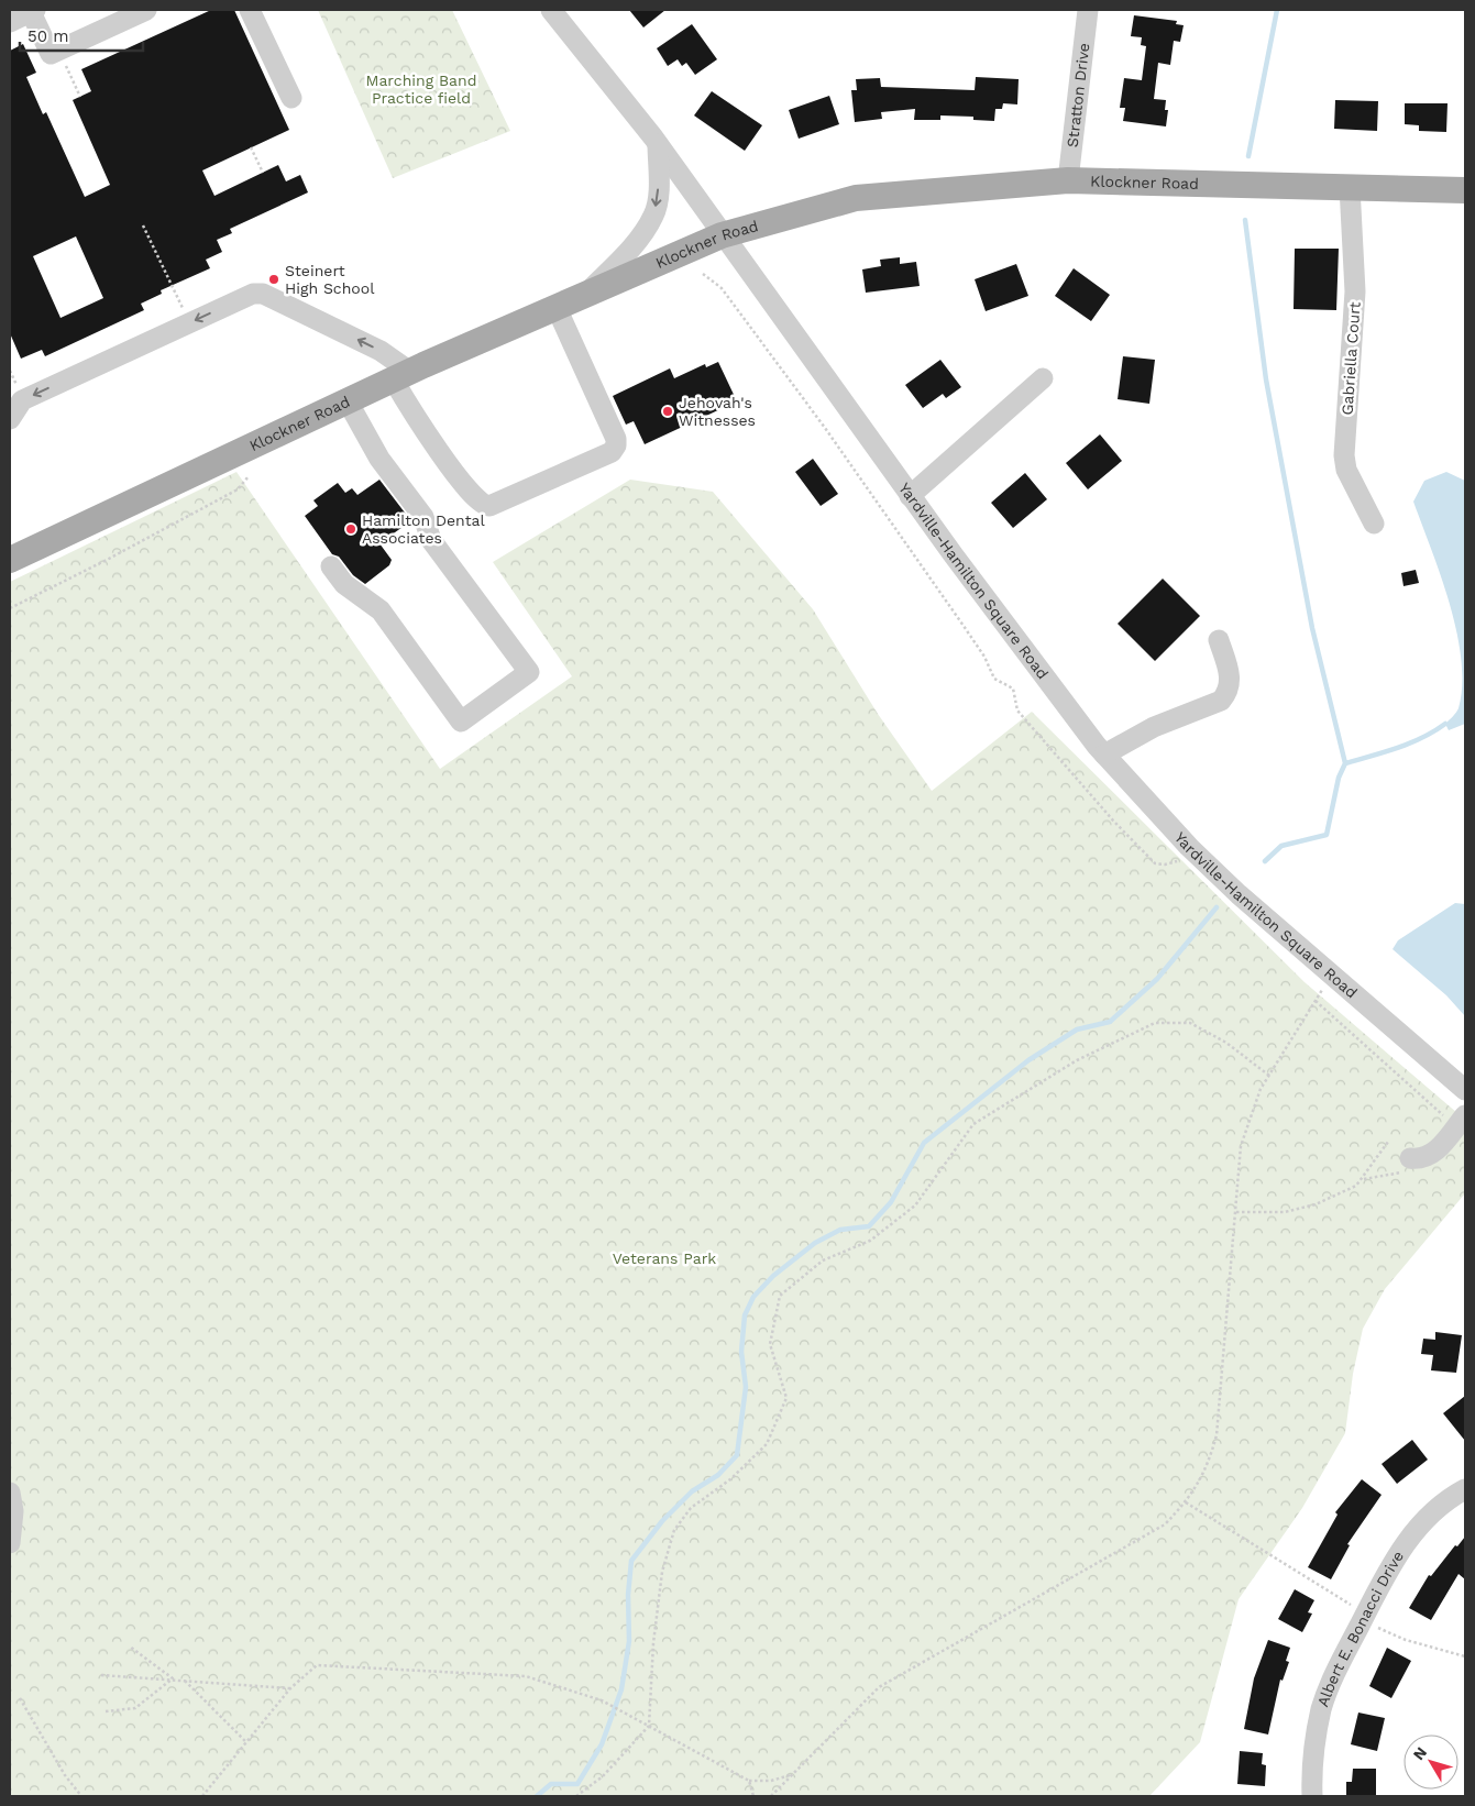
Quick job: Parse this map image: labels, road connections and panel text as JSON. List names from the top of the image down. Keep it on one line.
{"streets":{"main road":["Klockner Road"],"street":["Stratton Drive","Gabriella Court","Yardville-Hamilton Square Road","Albert E. Bonacci Drive"]},"crossings":[["Stratton Drive","Klockner Road"],["Klockner Road","Gabriella Court"],["Klockner Road","Yardville-Hamilton Square Road"]],"parks":["Marching Band Practice field","Veterans Park"],"places":["Steinert High School","Jehovah's Witnesses","Hamilton Dental Associates"],"scale_bar":"50 m","north":"top left"}
